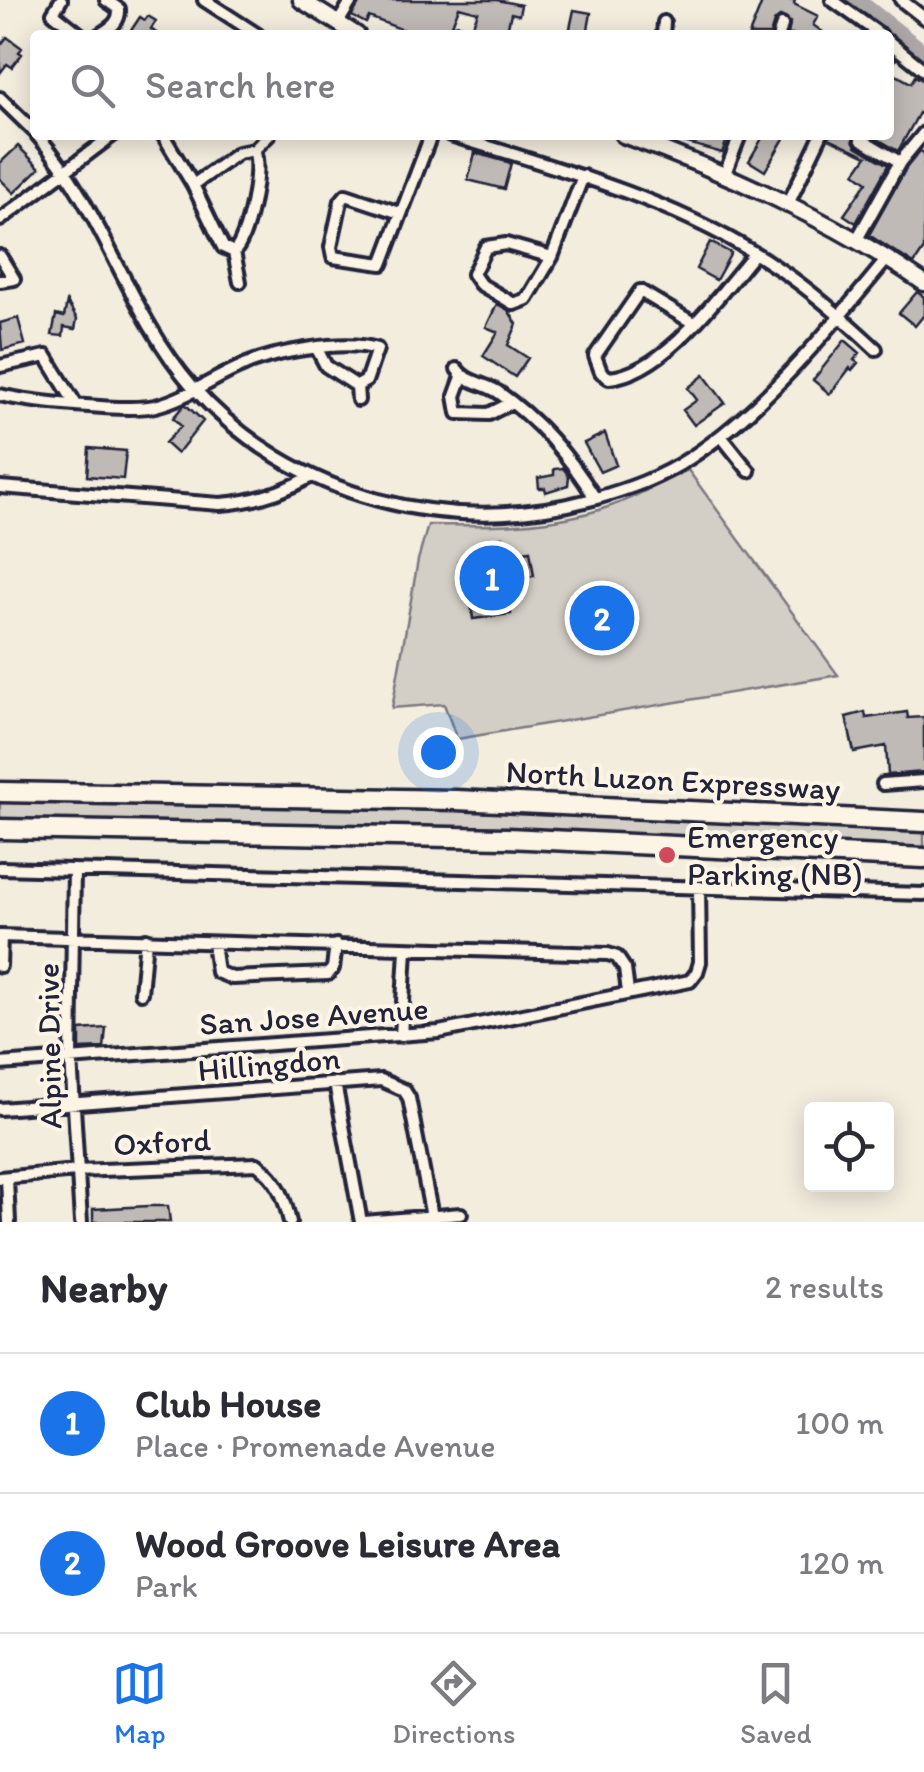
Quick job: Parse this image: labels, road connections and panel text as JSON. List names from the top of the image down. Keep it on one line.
{"streets":{"highway":["North Luzon Expressway"],"street":["San Jose Avenue","Alpine Drive","Hillingdon","Oxford"]},"crossings":[["San Jose Avenue","Alpine Drive"],["Alpine Drive","Hillingdon"],["Alpine Drive","Oxford"]],"places":["Emergency Parking (NB)"],"page":{"search":"Search here","pins":["1","2"],"heading":["Nearby","2 results"],"list":[{"mark":"1","name":"Club House","note":"Place · Promenade Avenue","value":"100 m"},{"mark":"2","name":"Wood Groove Leisure Area","note":"Park","value":"120 m"}],"nav":["Map","Directions","Saved"]}}
